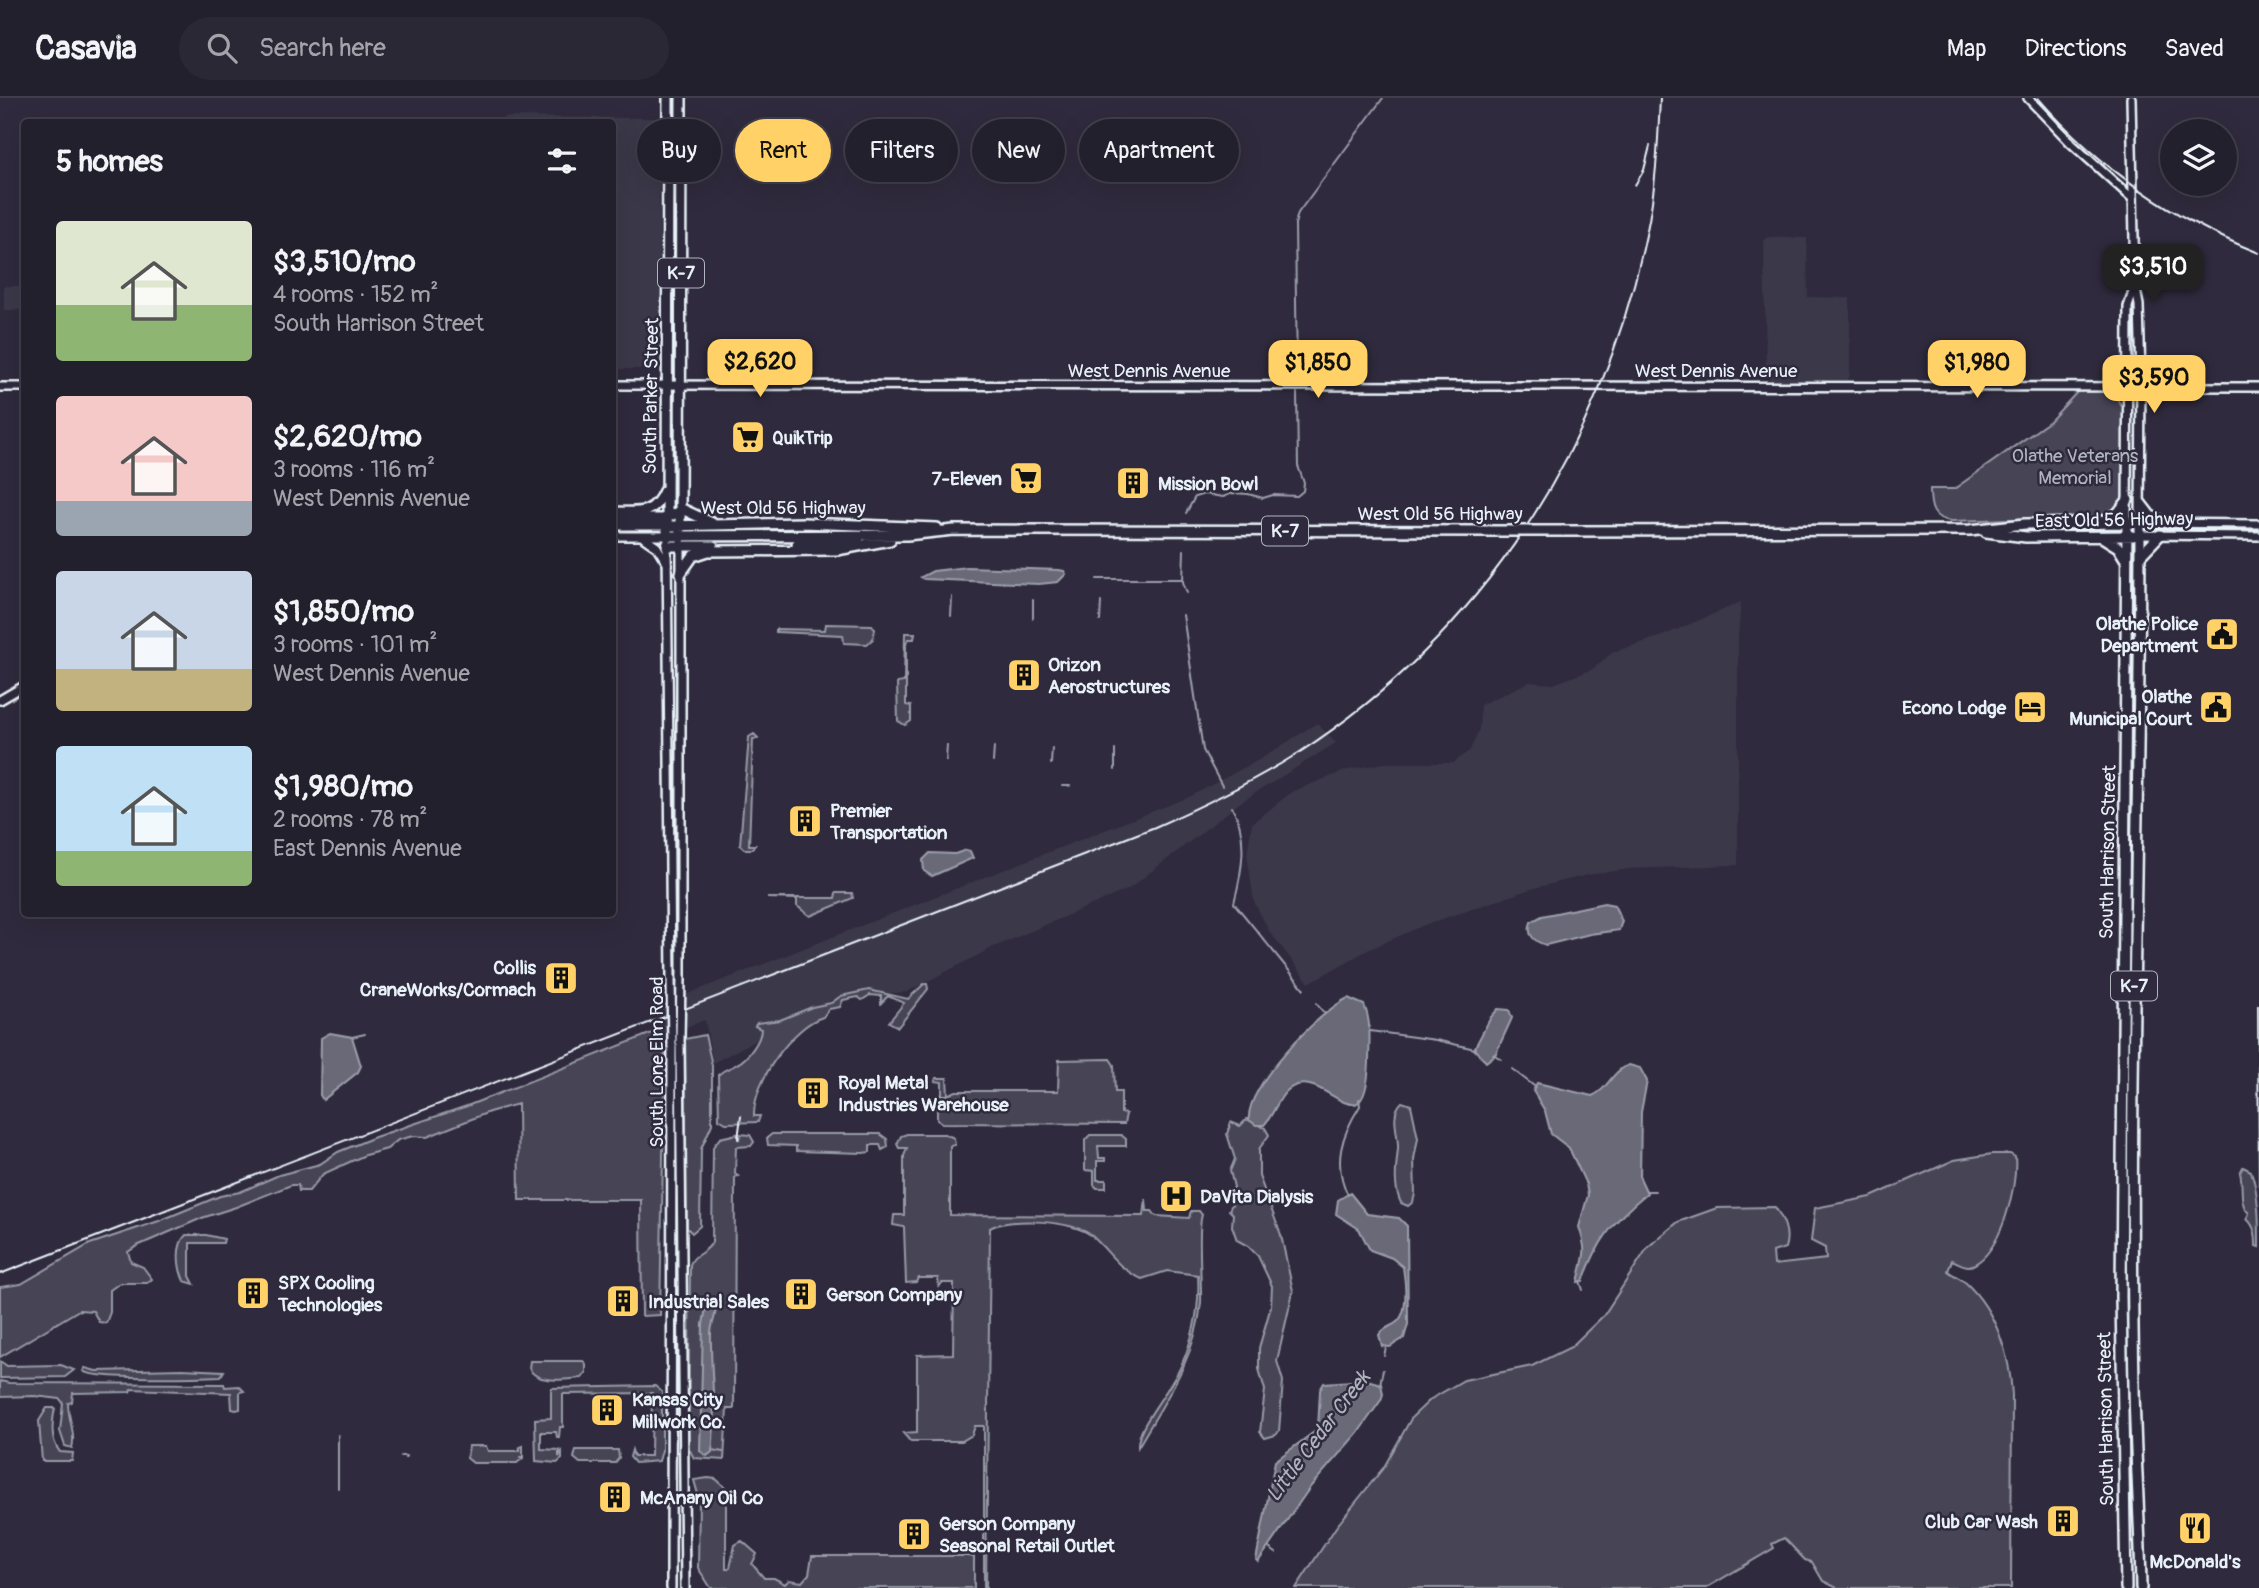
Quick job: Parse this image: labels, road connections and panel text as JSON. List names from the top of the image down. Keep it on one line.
{"streets":{"highway":["K-7","South Parker Street","West Old 56 Highway","East Old 56 Highway","South Harrison Street"],"main road":["West Dennis Avenue","South Lone Elm Road"]},"crossings":[["K-7","South Parker Street"],["K-7","West Old 56 Highway"],["West Dennis Avenue","South Parker Street"],["West Dennis Avenue","South Harrison Street"],["South Parker Street","West Old 56 Highway"],["South Parker Street","South Lone Elm Road"],["West Old 56 Highway","East Old 56 Highway"],["West Old 56 Highway","South Lone Elm Road"],["East Old 56 Highway","South Harrison Street"]],"water":["Little Cedar Creek"],"parks":["Olathe Veterans Memorial"],"places":{"supermarket":["QuikTrip","7-Eleven"],"building":["Mission Bowl","Orizon Aerostructures","Premier Transportation","Collis CraneWorks/Cormach","Royal Metal Industries Warehouse","SPX Cooling Technologies","Gerson Company","Industrial Sales","Kansas City Millwork Co.","McAnany Oil Co","Club Car Wash","Gerson Company Seasonal Retail Outlet"],"public building":["Olathe Police Department","Olathe Municipal Court"],"hotel":["Econo Lodge"],"hospital":["DaVita Dialysis"],"restaurant":["McDonald's"]},"page":{"header":"Casavia","search":"Search here","nav":["Map","Directions","Saved"],"chip":["Buy","Rent","Filters","New","Apartment"],"heading":"5 homes","list":[{"name":"$3,510/mo","note":"4 rooms · 152 m² · South Harrison Street"},{"name":"$2,620/mo","note":"3 rooms · 116 m² · West Dennis Avenue"},{"name":"$1,850/mo","note":"3 rooms · 101 m² · West Dennis Avenue"},{"name":"$1,980/mo","note":"2 rooms · 78 m² · East Dennis Avenue"}],"price":["$3,510","$2,620","$1,850","$1,980","$3,590"]}}
